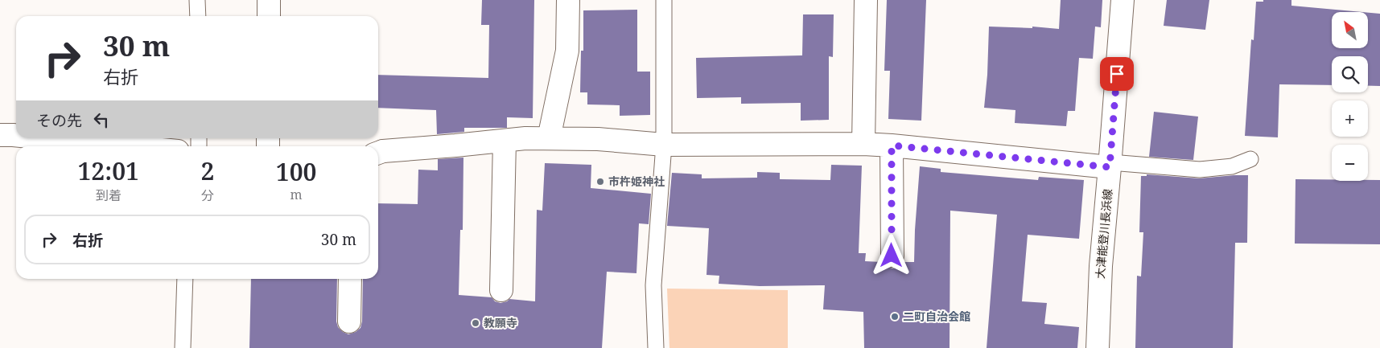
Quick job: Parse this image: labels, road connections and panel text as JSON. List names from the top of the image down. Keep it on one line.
{"streets":{"street":["大津能登川長浜線"]},"places":["市杵姫神社","二町自治会館","教願寺"],"north":"top left","page":{"map_buttons":["+","−"],"turn":["30 m","右折"],"then":"その先","eta":["12:01","到着","2","分","100","m"],"list":[{"name":"右折","value":"30 m"}]}}
